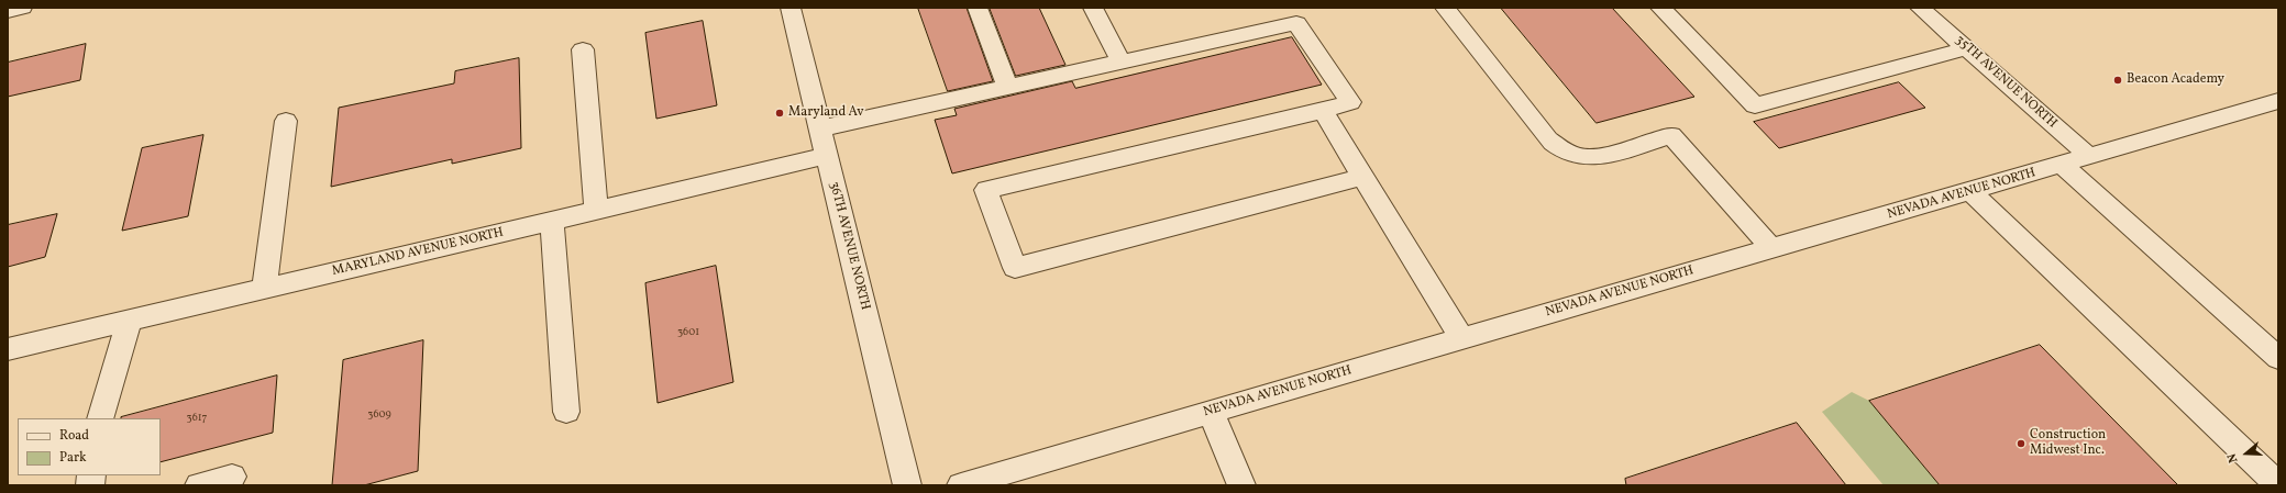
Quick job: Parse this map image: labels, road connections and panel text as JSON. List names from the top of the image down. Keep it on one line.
{"streets":{"street":["35TH AVENUE NORTH","NEVADA AVENUE NORTH","36TH AVENUE NORTH","MARYLAND AVENUE NORTH"]},"crossings":[["35TH AVENUE NORTH","NEVADA AVENUE NORTH"],["36TH AVENUE NORTH","MARYLAND AVENUE NORTH"]],"places":["Beacon Academy","Maryland Av","Construction Midwest Inc."],"house_numbers":["3601","3609","3617"],"legend":["Road","Park"],"north":"left"}
